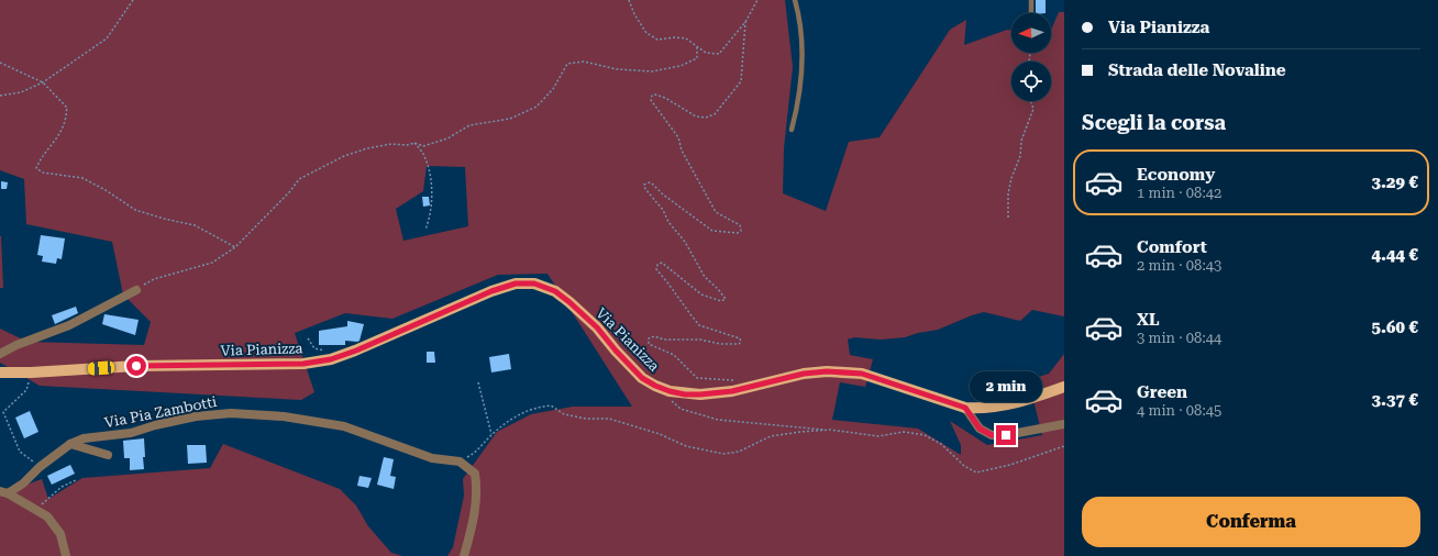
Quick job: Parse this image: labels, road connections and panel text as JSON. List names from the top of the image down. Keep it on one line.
{"streets":{"main road":["Via Pianizza"],"street":["Via Pia Zambotti"]},"north":"left","page":{"banner":["Via Pianizza","Strada delle Novaline"],"heading":"Scegli la corsa","list":[{"name":"Economy","note":"1 min · 08:42","value":"3.29 €"},{"name":"Comfort","note":"2 min · 08:43","value":"4.44 €"},{"name":"XL","note":"3 min · 08:44","value":"5.60 €"},{"name":"Green","note":"4 min · 08:45","value":"3.37 €"}],"bubble":"2 min","buttons":"Conferma"}}
